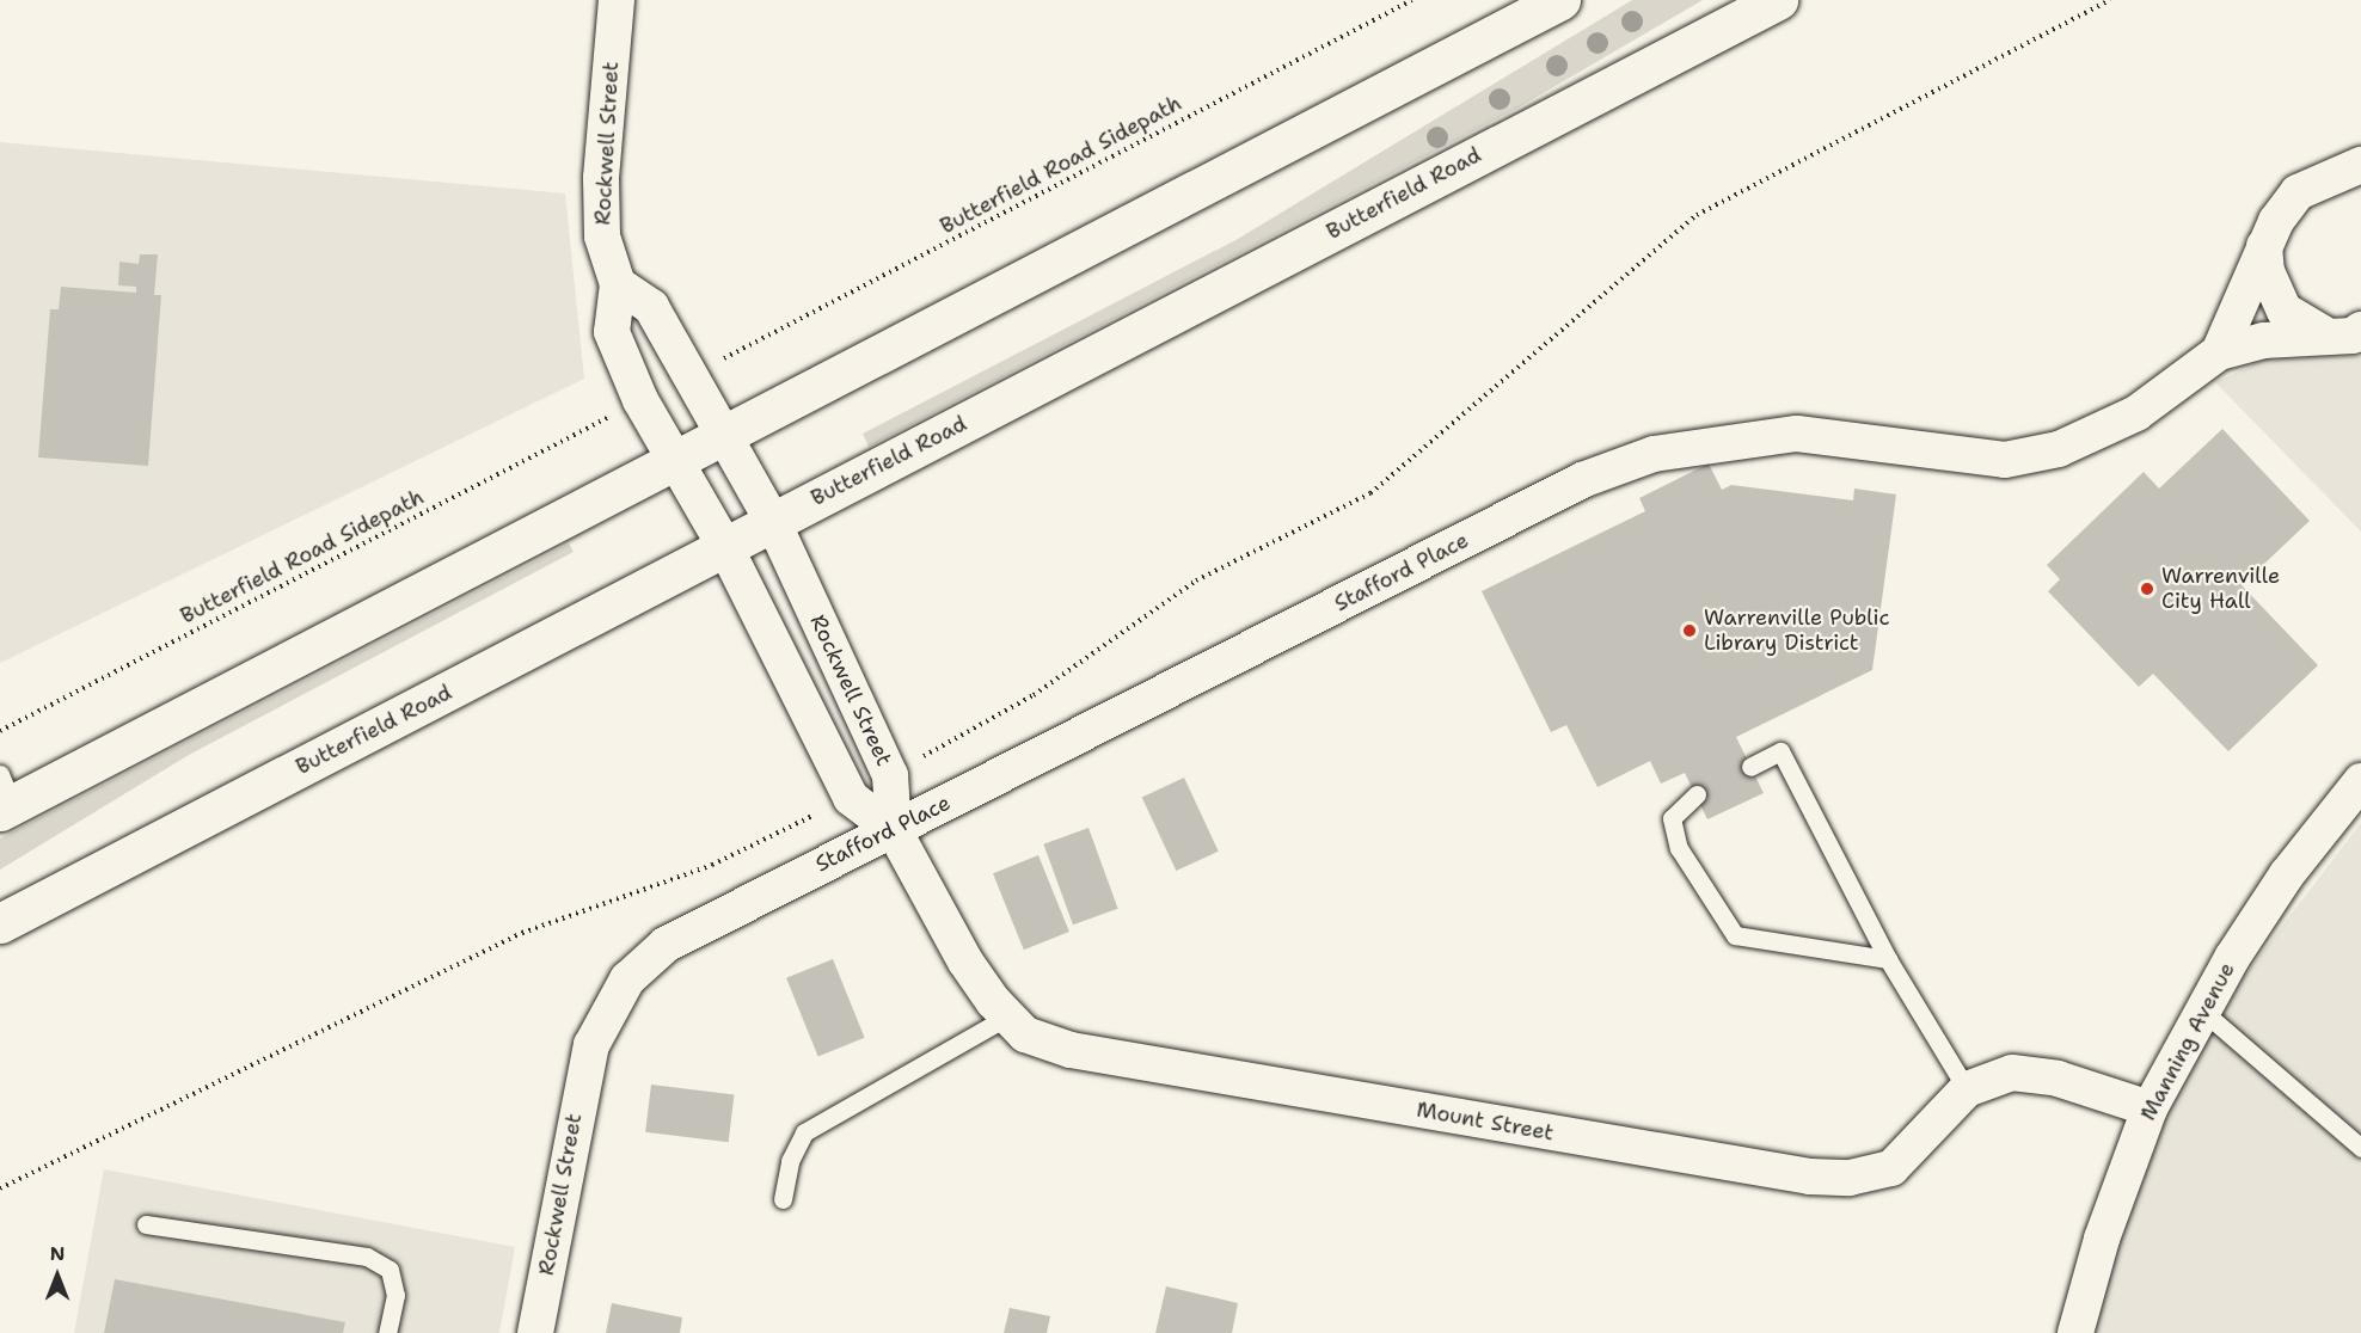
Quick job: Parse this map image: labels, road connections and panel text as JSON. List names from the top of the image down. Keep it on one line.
{"streets":{"main road":["Butterfield Road"],"street":["Rockwell Street","Stafford Place","Manning Avenue","Mount Street"],"path":["Butterfield Road Sidepath"]},"crossings":[["Rockwell Street","Butterfield Road"],["Rockwell Street","Stafford Place"],["Rockwell Street","Mount Street"],["Stafford Place","Mount Street"],["Manning Avenue","Mount Street"]],"places":["Warrenville City Hall","Warrenville Public Library District"],"north":"top"}
